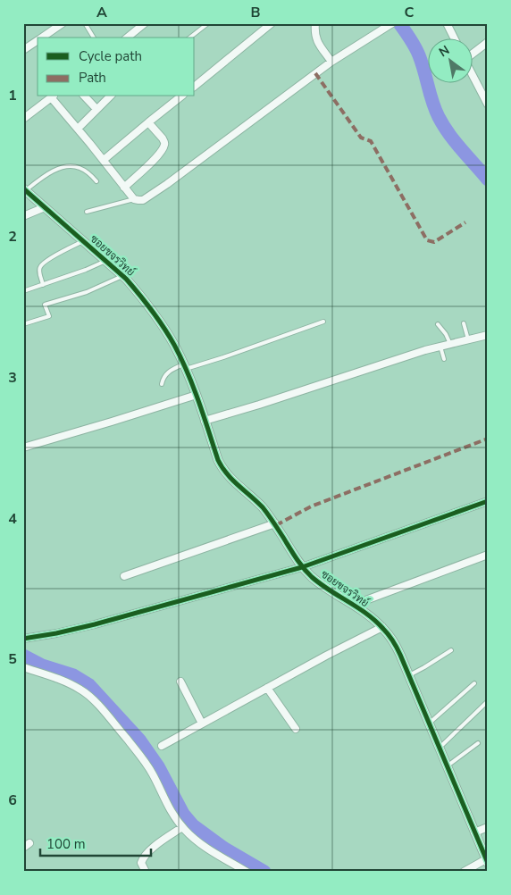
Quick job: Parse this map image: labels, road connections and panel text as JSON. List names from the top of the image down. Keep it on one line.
{"streets":{"street":["ซอยขจรวิทย์"]},"legend":["Cycle path","Path"],"scale_bar":"100 m","north":"top left","grid":{"columns":["A","B","C"],"rows":["1","2","3","4","5","6"]}}
